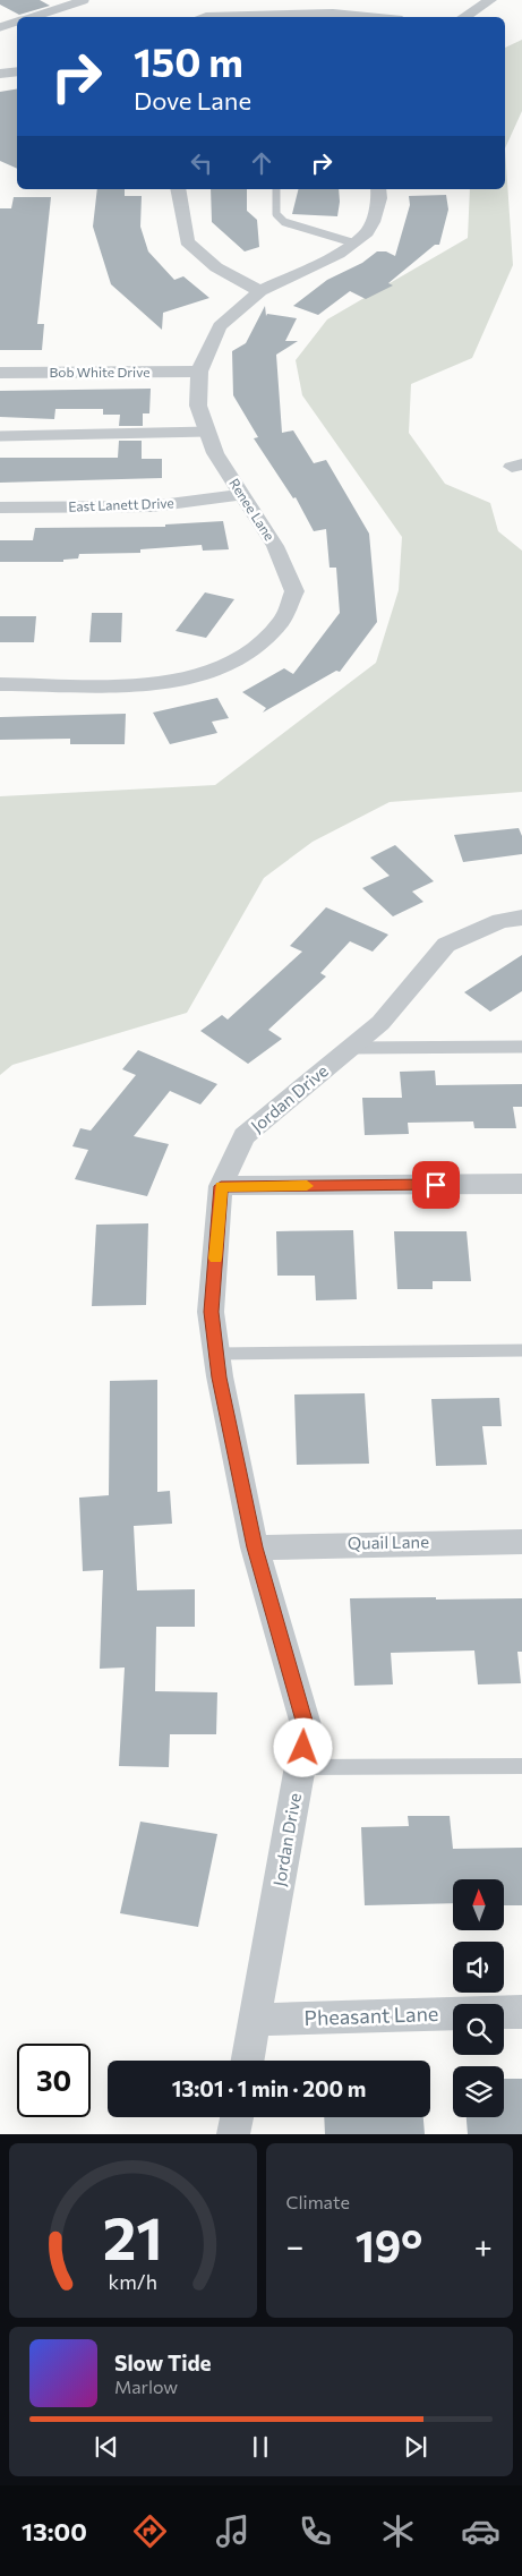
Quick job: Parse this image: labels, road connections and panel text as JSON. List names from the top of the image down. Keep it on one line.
{"streets":{"street":["Bob White Drive","East Lanett Drive","Renee Lane","Jordan Drive","Quail Lane","Pheasant Lane"]},"crossings":[["Bob White Drive","Renee Lane"],["East Lanett Drive","Renee Lane"],["Jordan Drive","Quail Lane"],["Jordan Drive","Pheasant Lane"]],"north":"top","page":{"turn":["150 m","Dove Lane"],"limit":"30","trip":"13:01 · 1 min · 200 m","tile":"Climate","heat":["−","19°","+"],"song":["Slow Tide","Marlow"],"tabs":"13:00","gauge":["21","km/h"]}}
